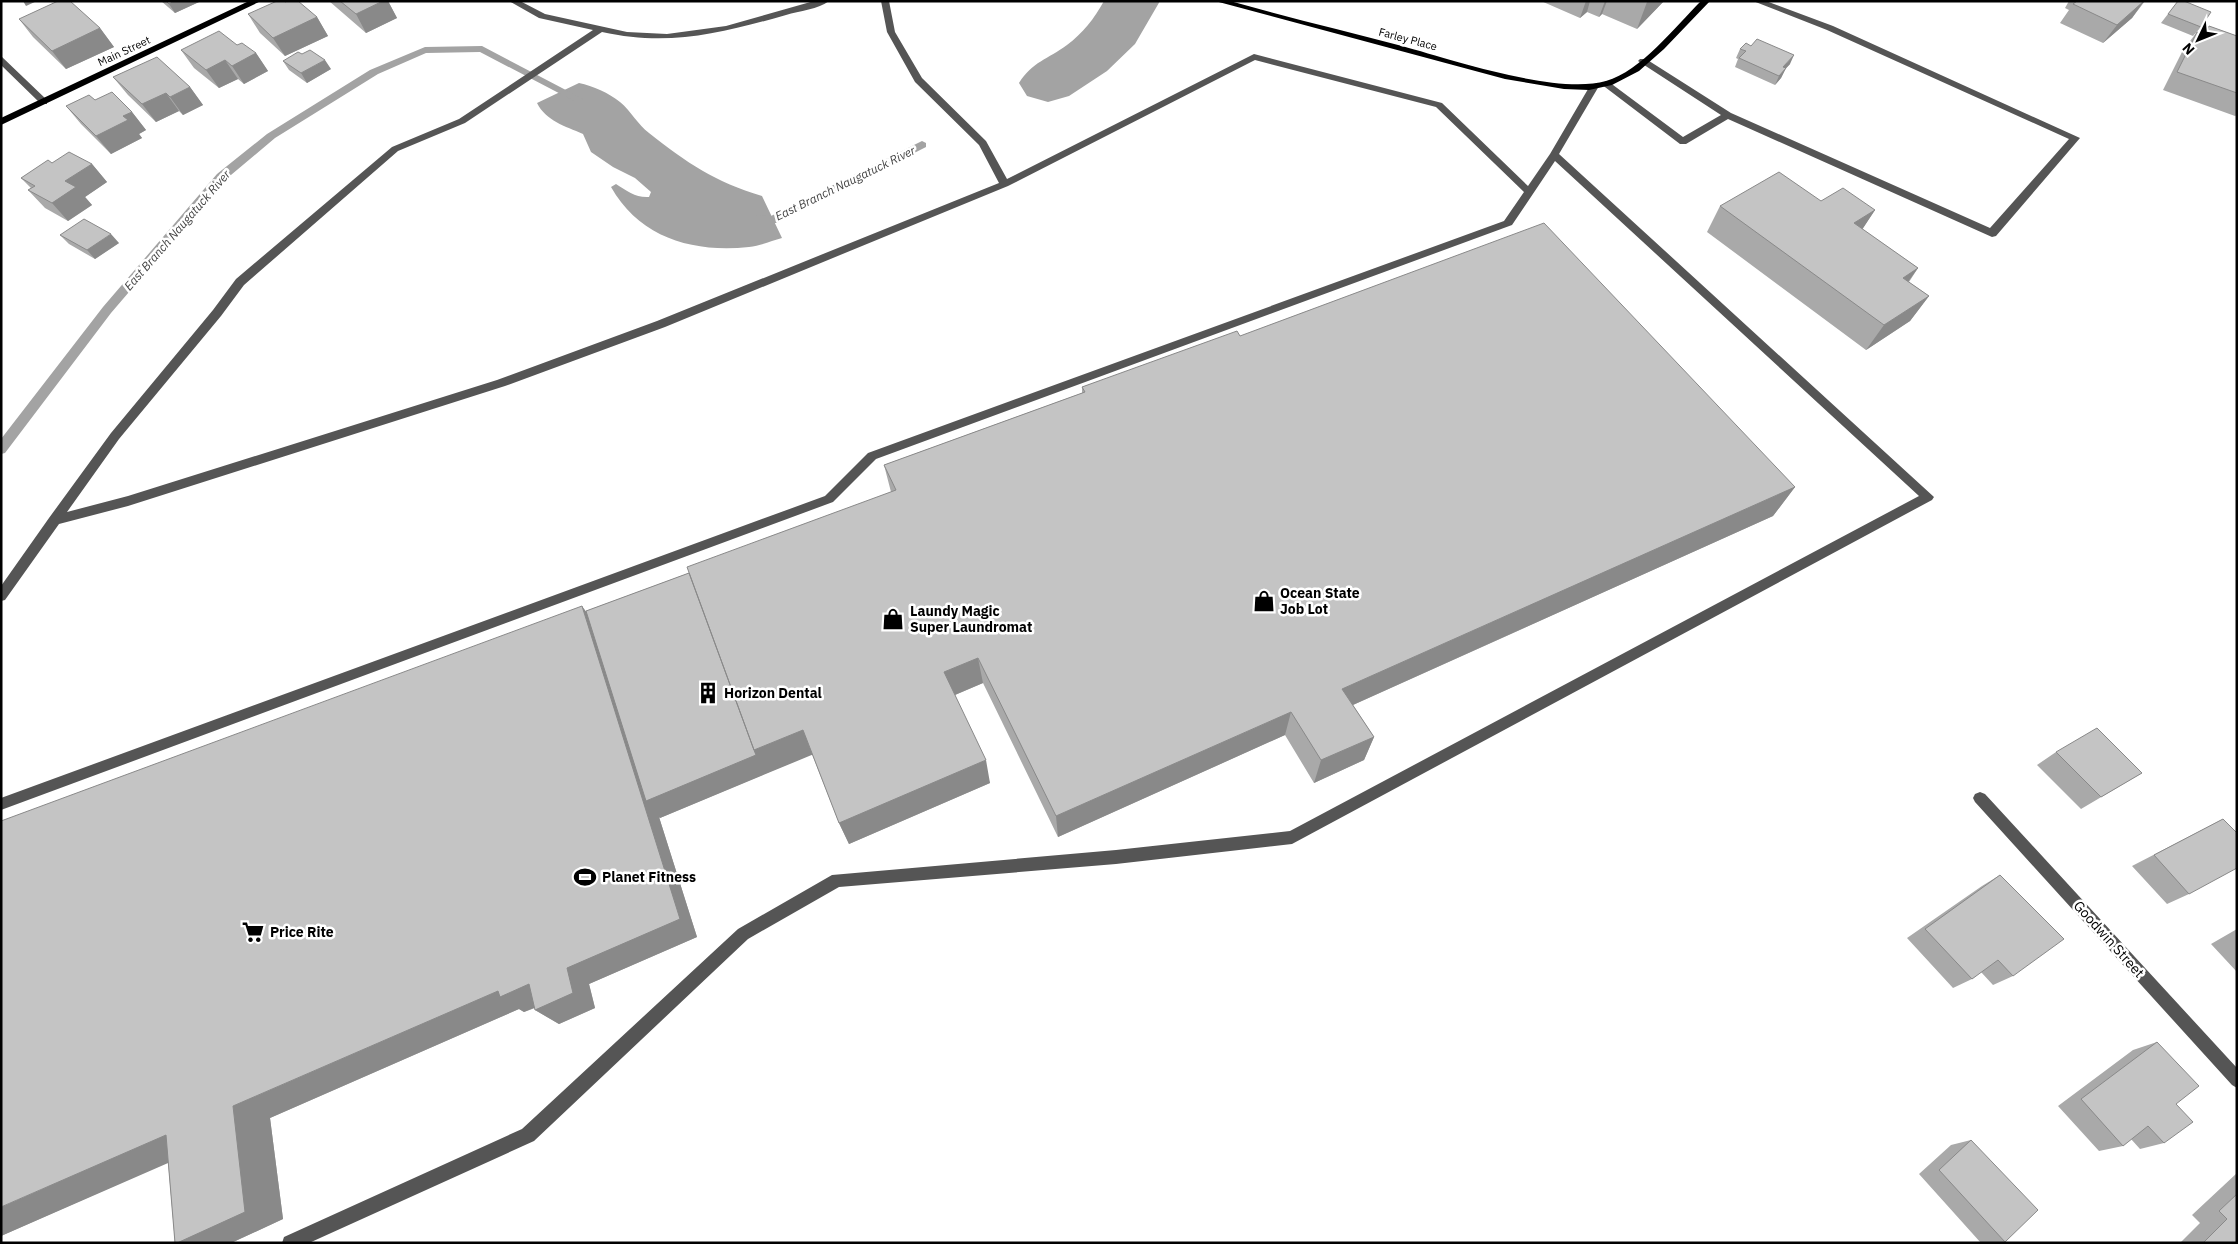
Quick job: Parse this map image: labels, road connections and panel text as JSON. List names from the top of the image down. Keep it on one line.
{"streets":{"main road":["Farley Place","Main Street"],"street":["Goodwin Street"]},"water":["East Branch Naugatuck River"],"places":{"shop":["Ocean State Job Lot","Laundy Magic Super Laundromat"],"building":["Horizon Dental"],"sports":["Planet Fitness"],"supermarket":["Price Rite"]},"north":"bottom left"}
